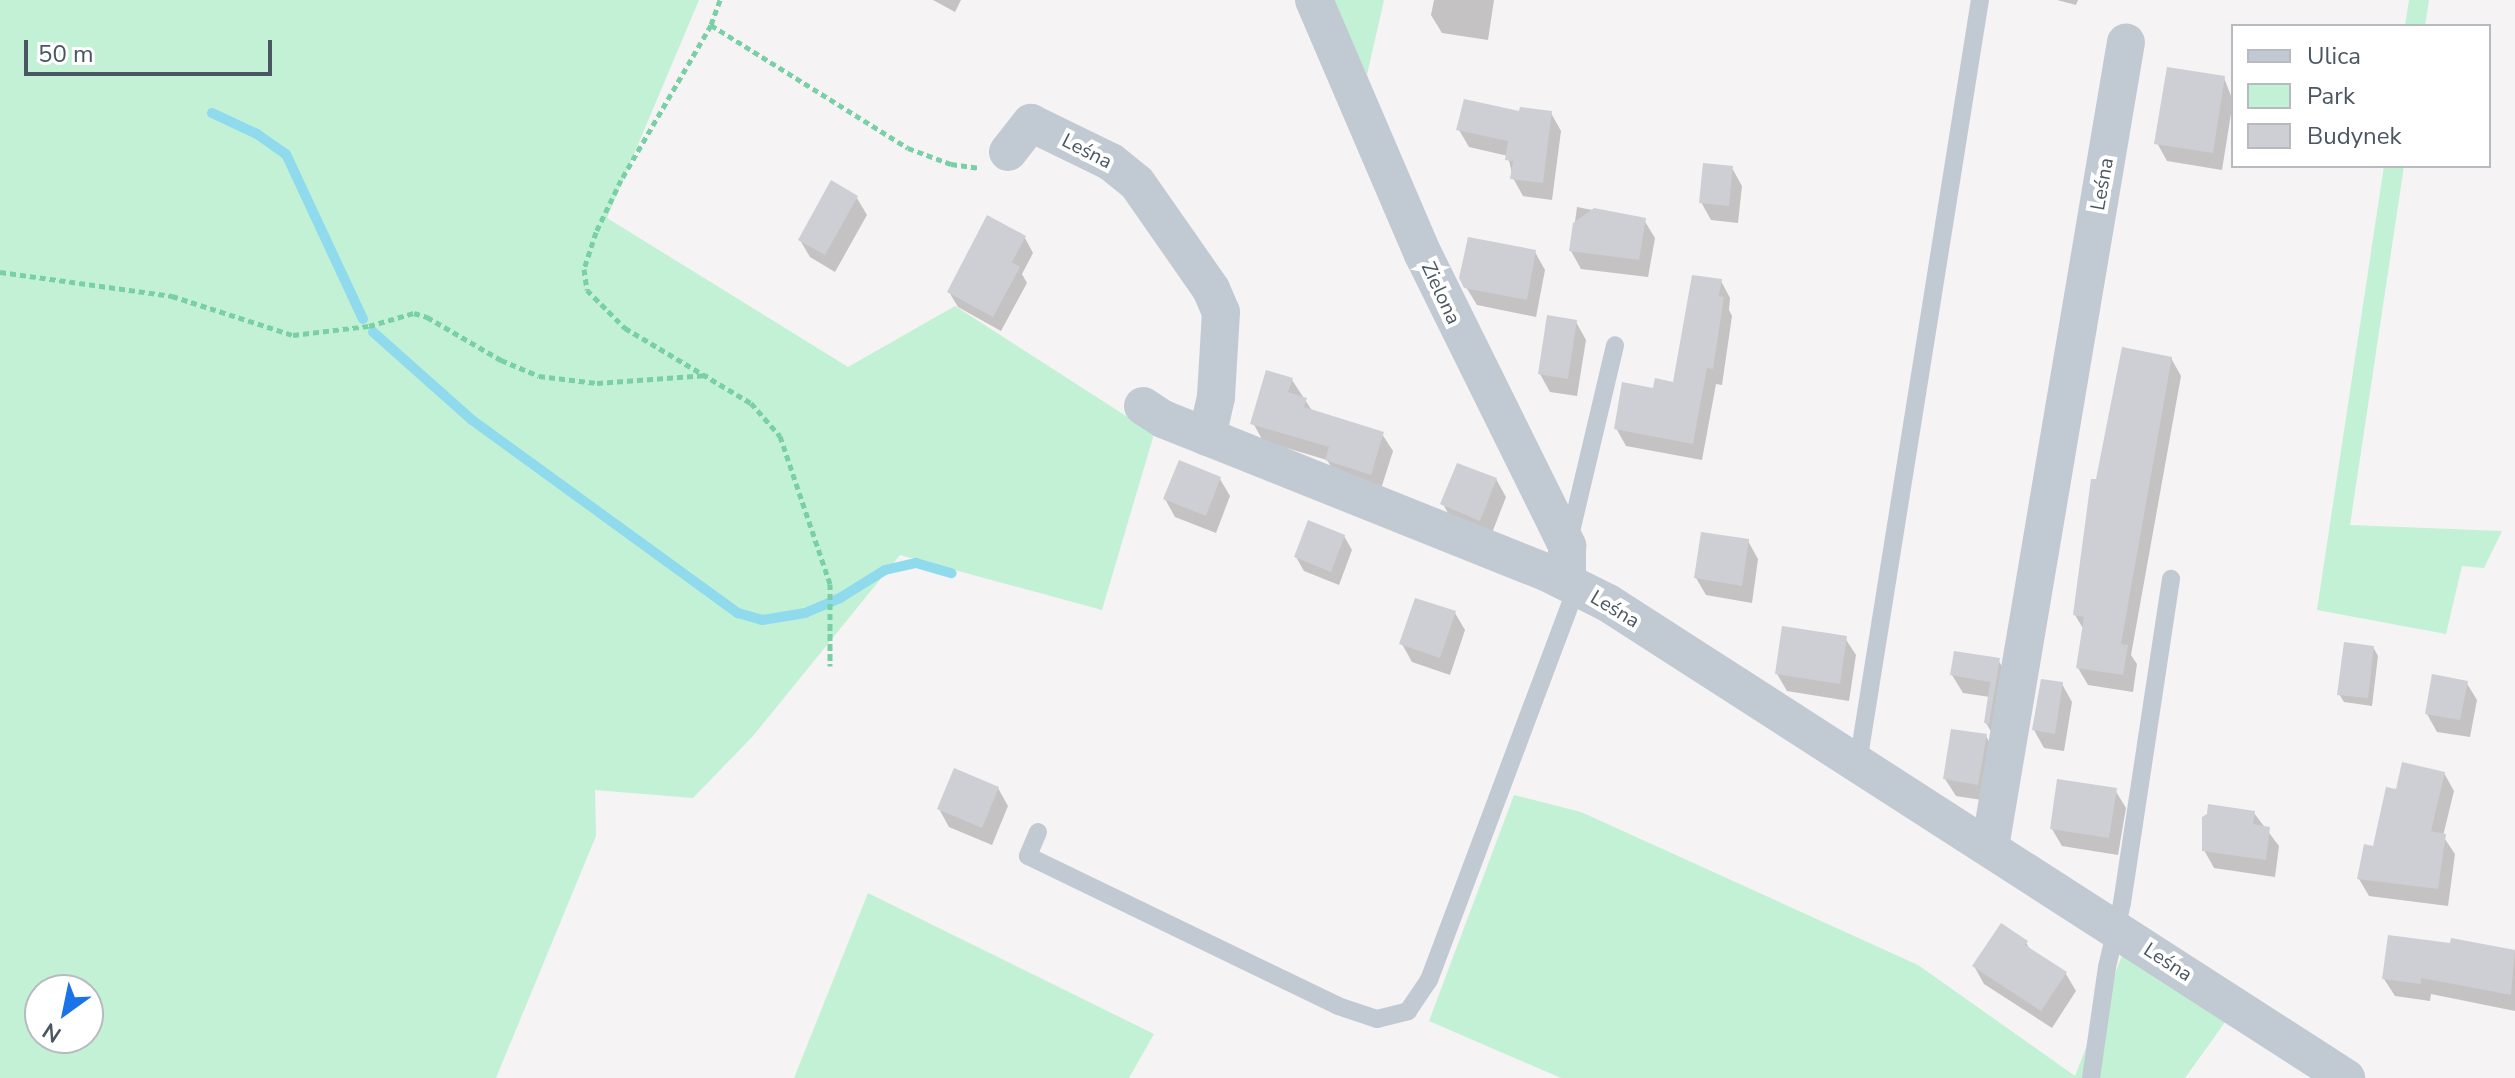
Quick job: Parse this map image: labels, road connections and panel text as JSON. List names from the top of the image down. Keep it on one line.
{"streets":{"street":["Leśna","Zielona"]},"crossings":[["Leśna","Zielona"]],"legend":["Ulica","Park","Budynek"],"scale_bar":"50 m","north":"bottom left"}
